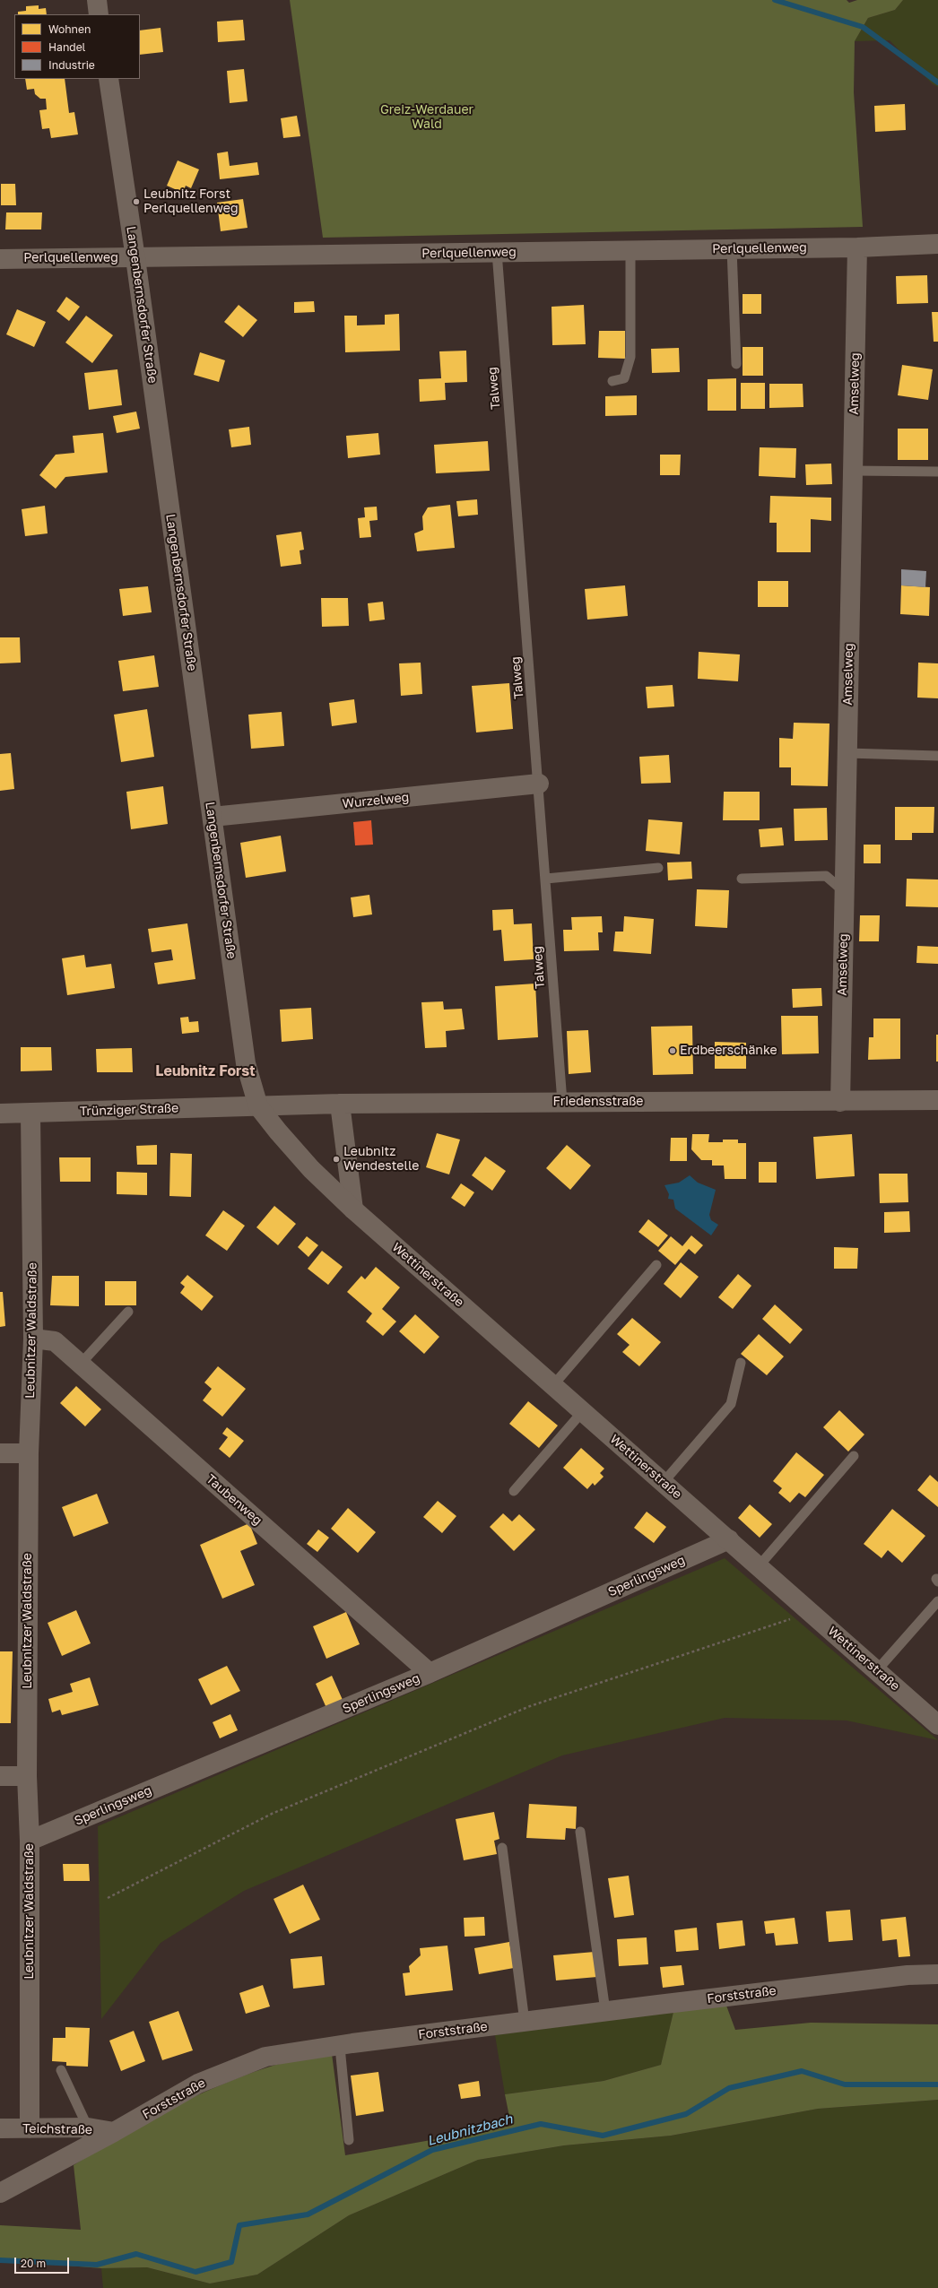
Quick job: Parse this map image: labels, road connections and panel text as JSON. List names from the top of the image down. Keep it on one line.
{"streets":{"street":["Perlquellenweg","Langenbernsdorfer Straße","Amselweg","Wurzelweg","Friedensstraße","Trünziger Straße","Wettinerstraße","Leubnitzer Waldstraße","Taubenweg","Sperlingsweg","Forststraße","Teichstraße"],"lane":["Talweg"]},"crossings":[["Perlquellenweg","Langenbernsdorfer Straße"],["Perlquellenweg","Amselweg"],["Perlquellenweg","Talweg"],["Langenbernsdorfer Straße","Wurzelweg"],["Langenbernsdorfer Straße","Friedensstraße"],["Langenbernsdorfer Straße","Trünziger Straße"],["Langenbernsdorfer Straße","Wettinerstraße"],["Amselweg","Friedensstraße"],["Talweg","Wurzelweg"],["Talweg","Friedensstraße"],["Friedensstraße","Trünziger Straße"],["Friedensstraße","Wettinerstraße"],["Trünziger Straße","Wettinerstraße"],["Trünziger Straße","Leubnitzer Waldstraße"],["Wettinerstraße","Sperlingsweg"],["Leubnitzer Waldstraße","Taubenweg"],["Leubnitzer Waldstraße","Sperlingsweg"],["Leubnitzer Waldstraße","Teichstraße"],["Taubenweg","Sperlingsweg"],["Forststraße","Teichstraße"]],"districts":["Leubnitz Forst"],"water":["Leubnitzbach"],"parks":["Greiz-Werdauer Wald"],"places":["Leubnitz Forst Perlquellenweg","Erdbeerschänke","Leubnitz Wendestelle"],"legend":["Wohnen","Handel","Industrie"],"scale_bar":"20 m"}
